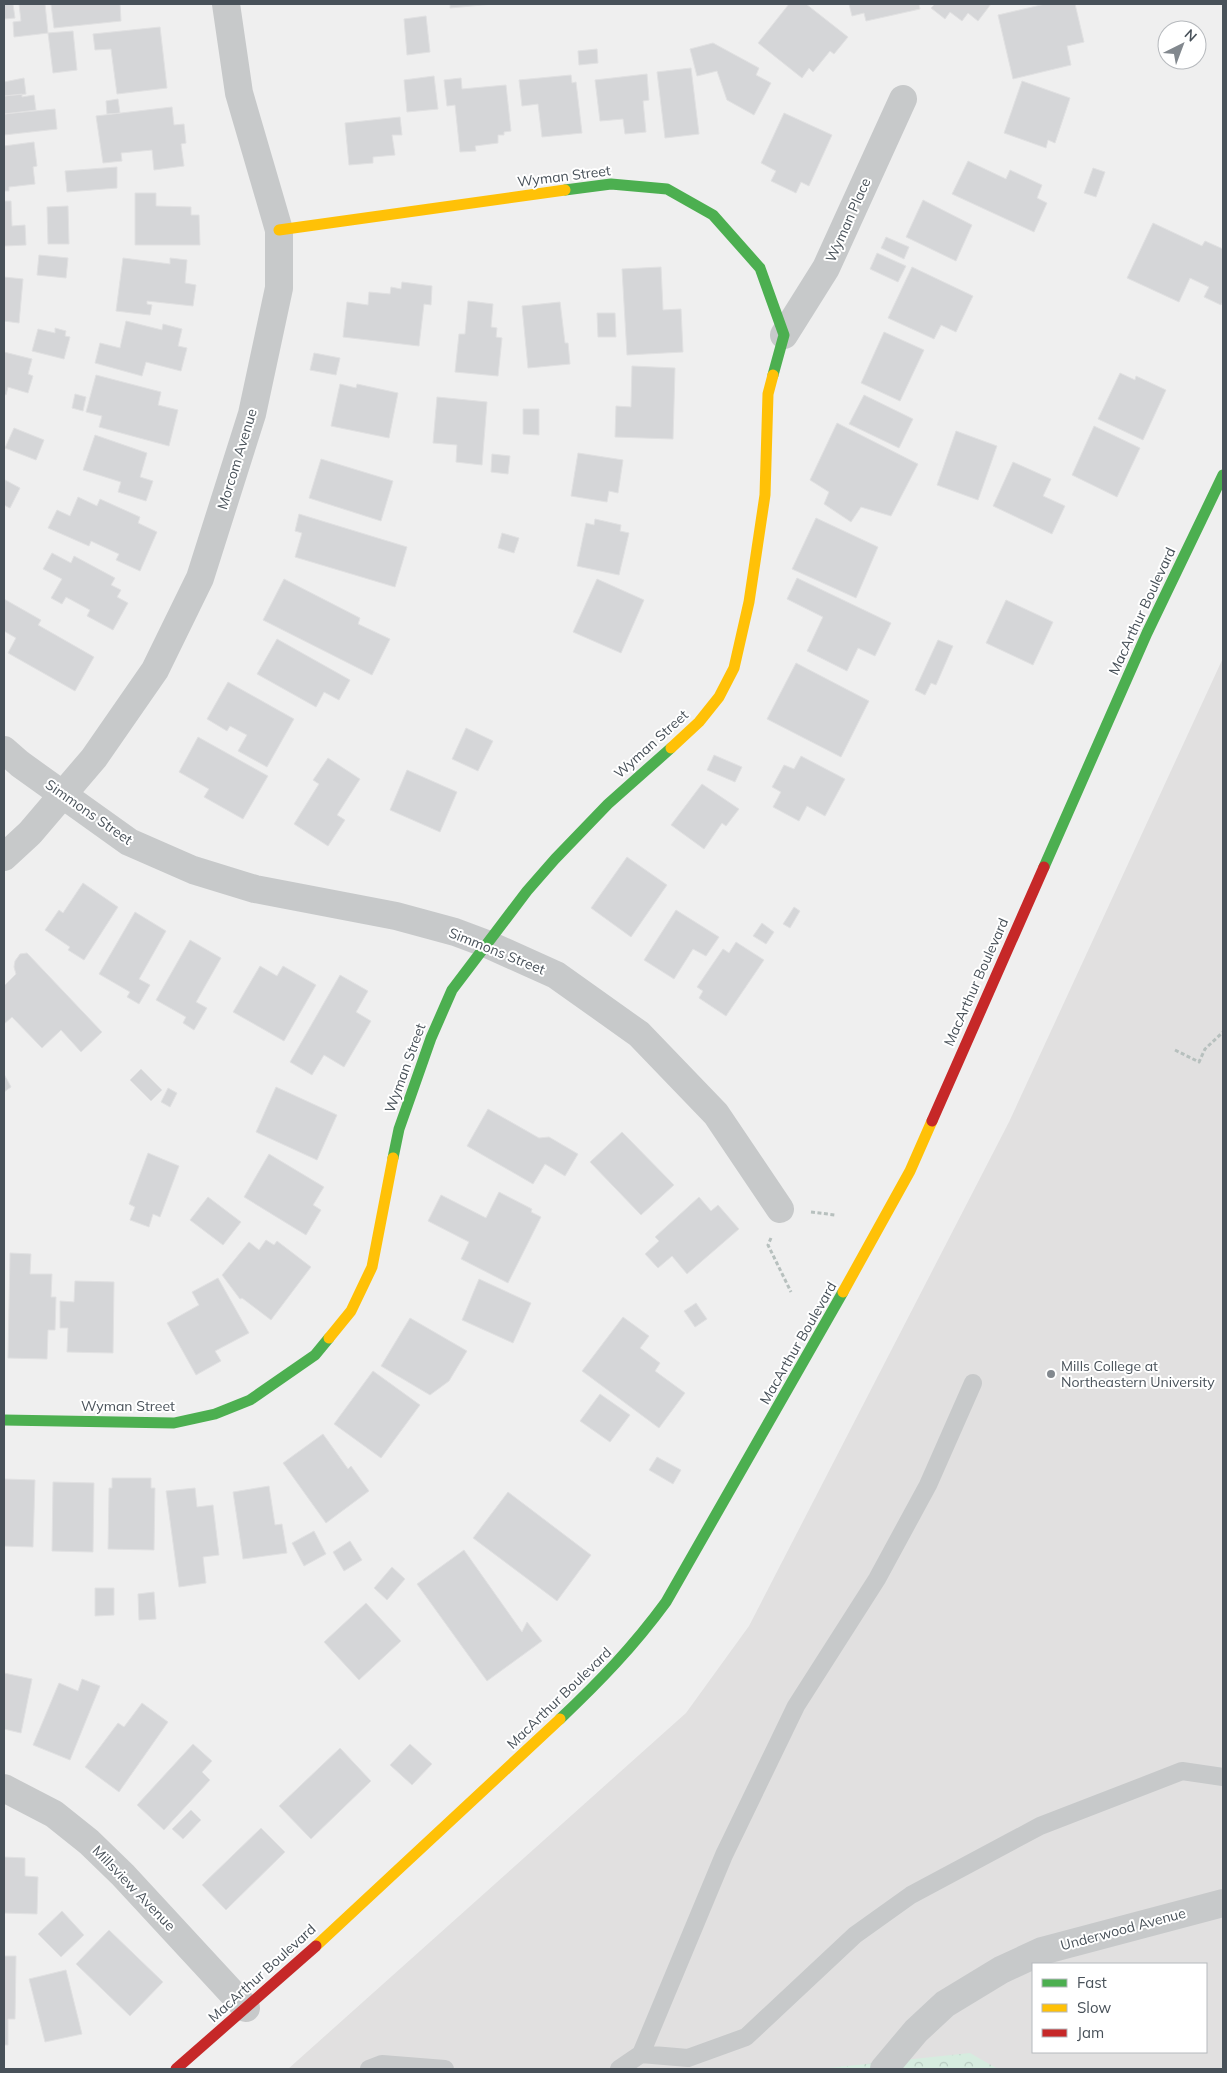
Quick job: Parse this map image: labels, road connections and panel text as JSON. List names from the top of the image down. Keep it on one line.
{"streets":{"street":["Wyman Street","Wyman Place","Morcom Avenue","MacArthur Boulevard","Simmons Street","Millsview Avenue","Underwood Avenue"]},"crossings":[["Wyman Street","Wyman Place"],["Wyman Street","Morcom Avenue"],["Wyman Street","Simmons Street"],["Morcom Avenue","Simmons Street"],["MacArthur Boulevard","Millsview Avenue"]],"places":["Mills College at Northeastern University"],"legend":["Fast","Slow","Jam"],"north":"top right"}
